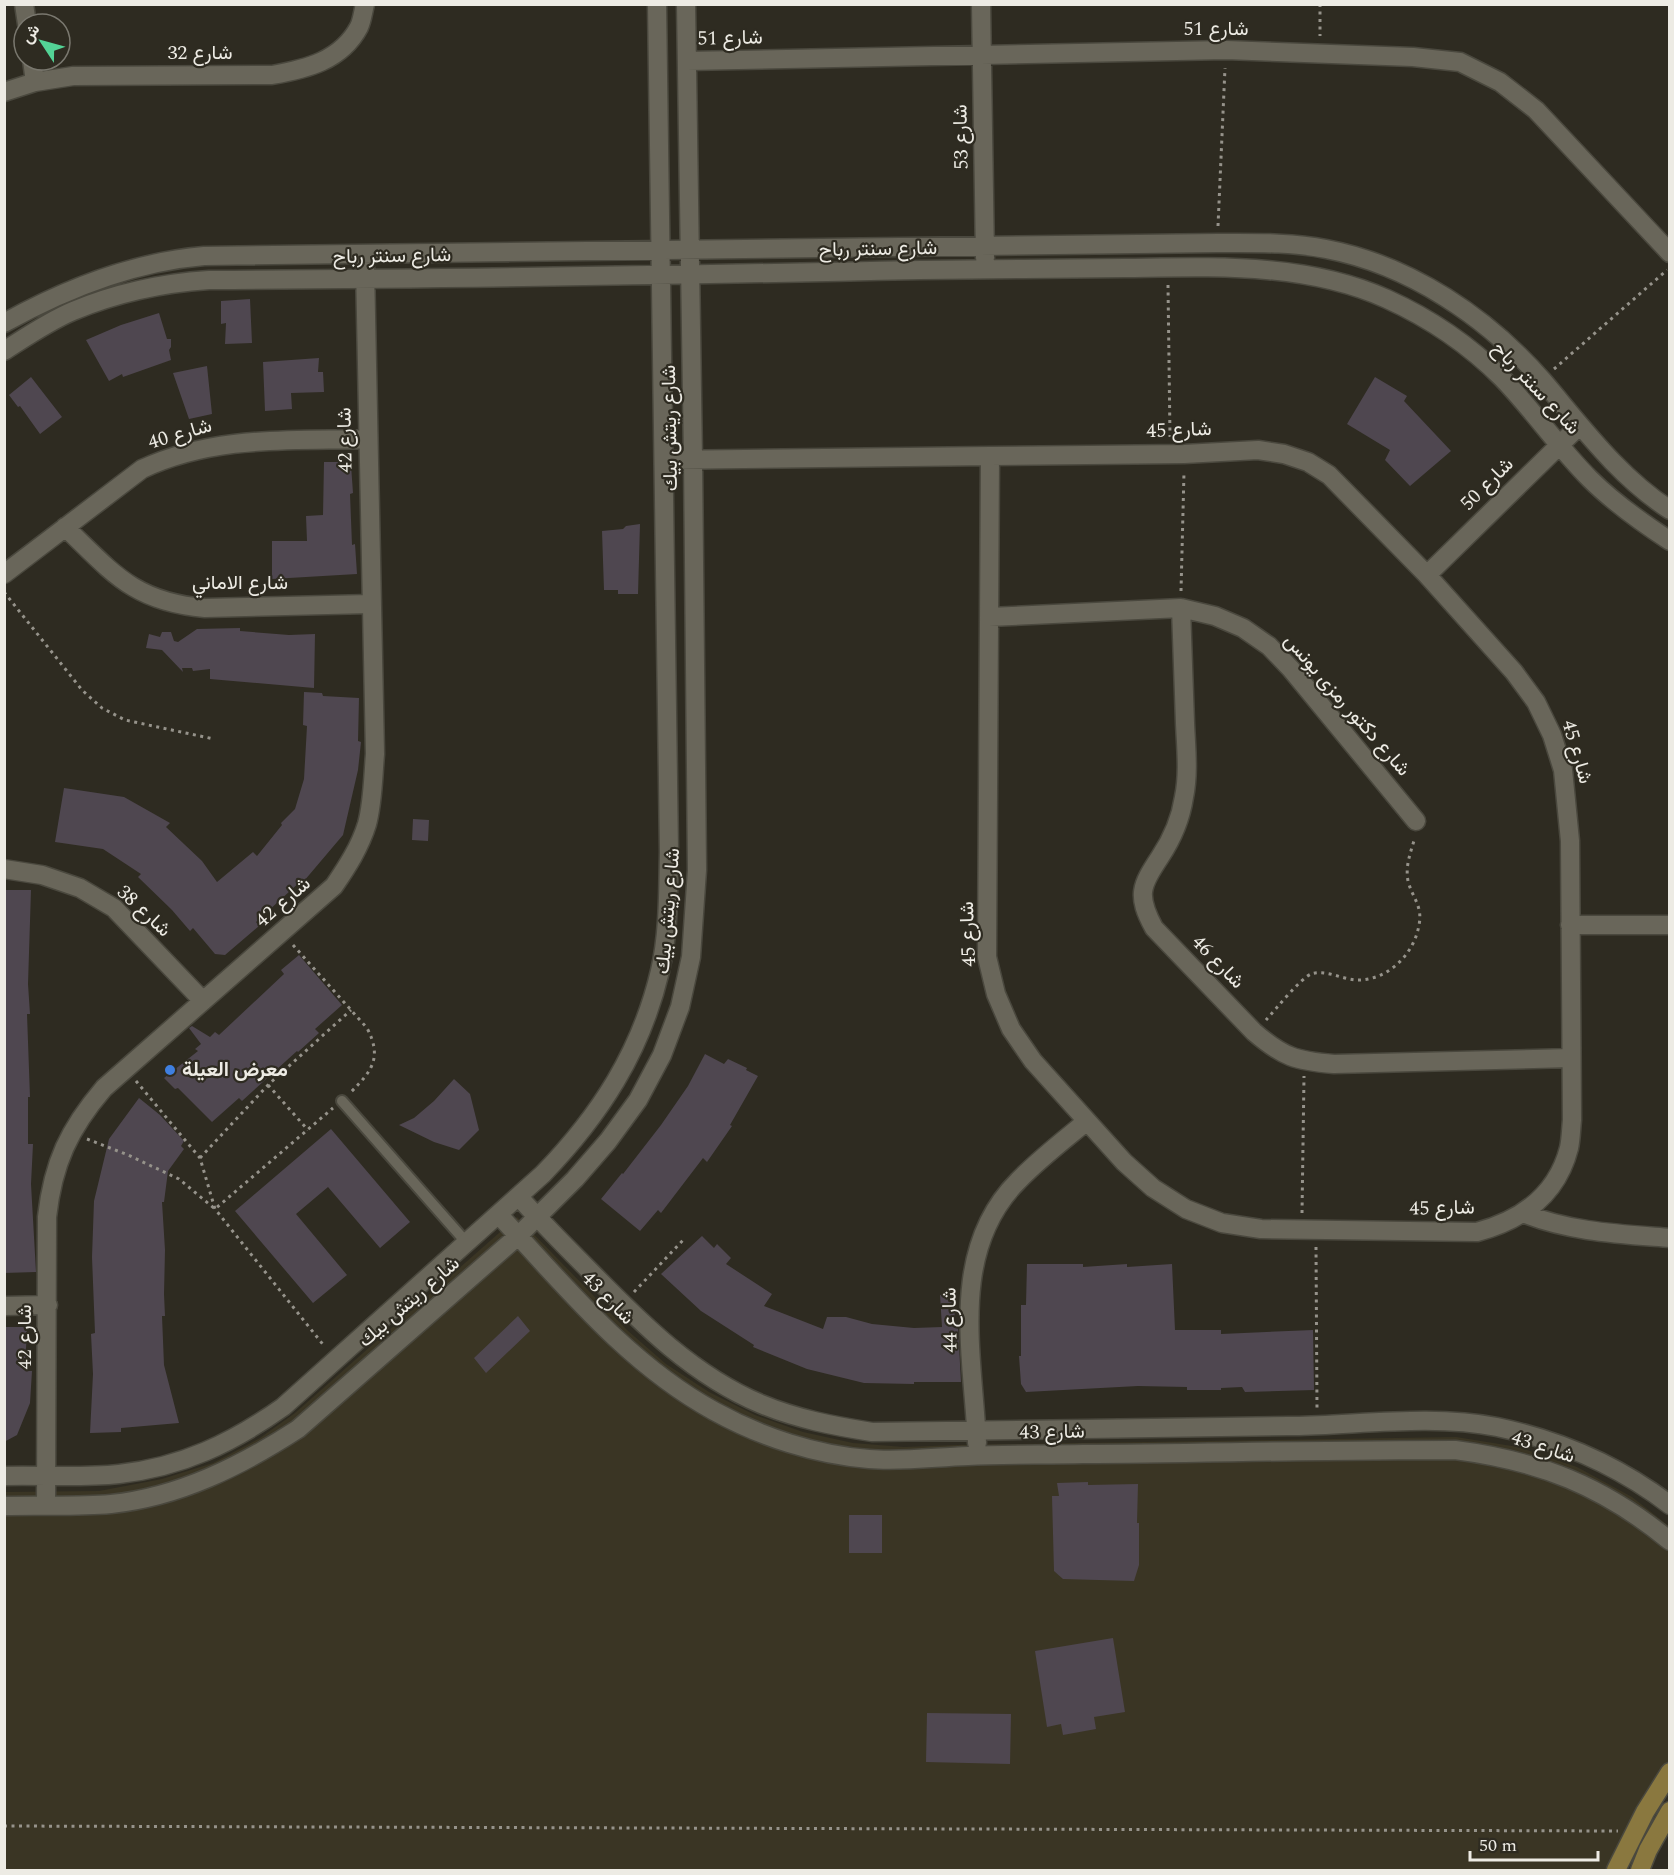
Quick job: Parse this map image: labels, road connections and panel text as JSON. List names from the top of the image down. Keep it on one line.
{"streets":{"street":["شارع 51","شارع 32","شارع 53","شارع سنتر رباح","شارع ريتش بيك","شارع 45","شارع 40","شارع 42","شارع 50","شارع الاماني","شارع دكتور رمزى يونس","شارع 38","شارع 46","شارع 43","شارع 44"]},"crossings":[["شارع 51","شارع 53"],["شارع 51","شارع ريتش بيك"],["شارع 53","شارع سنتر رباح"],["شارع سنتر رباح","شارع ريتش بيك"],["شارع سنتر رباح","شارع 42"],["شارع سنتر رباح","شارع 50"],["شارع ريتش بيك","شارع 45"],["شارع ريتش بيك","شارع 42"],["شارع ريتش بيك","شارع 43"],["شارع 45","شارع 50"],["شارع 45","شارع دكتور رمزى يونس"],["شارع 45","شارع 46"],["شارع 45","شارع 44"],["شارع 40","شارع 42"],["شارع 40","شارع الاماني"],["شارع 42","شارع الاماني"],["شارع 42","شارع 38"],["شارع دكتور رمزى يونس","شارع 46"],["شارع 43","شارع 44"]],"places":["معرض العيلة"],"scale_bar":"50 m","north":"top left"}
